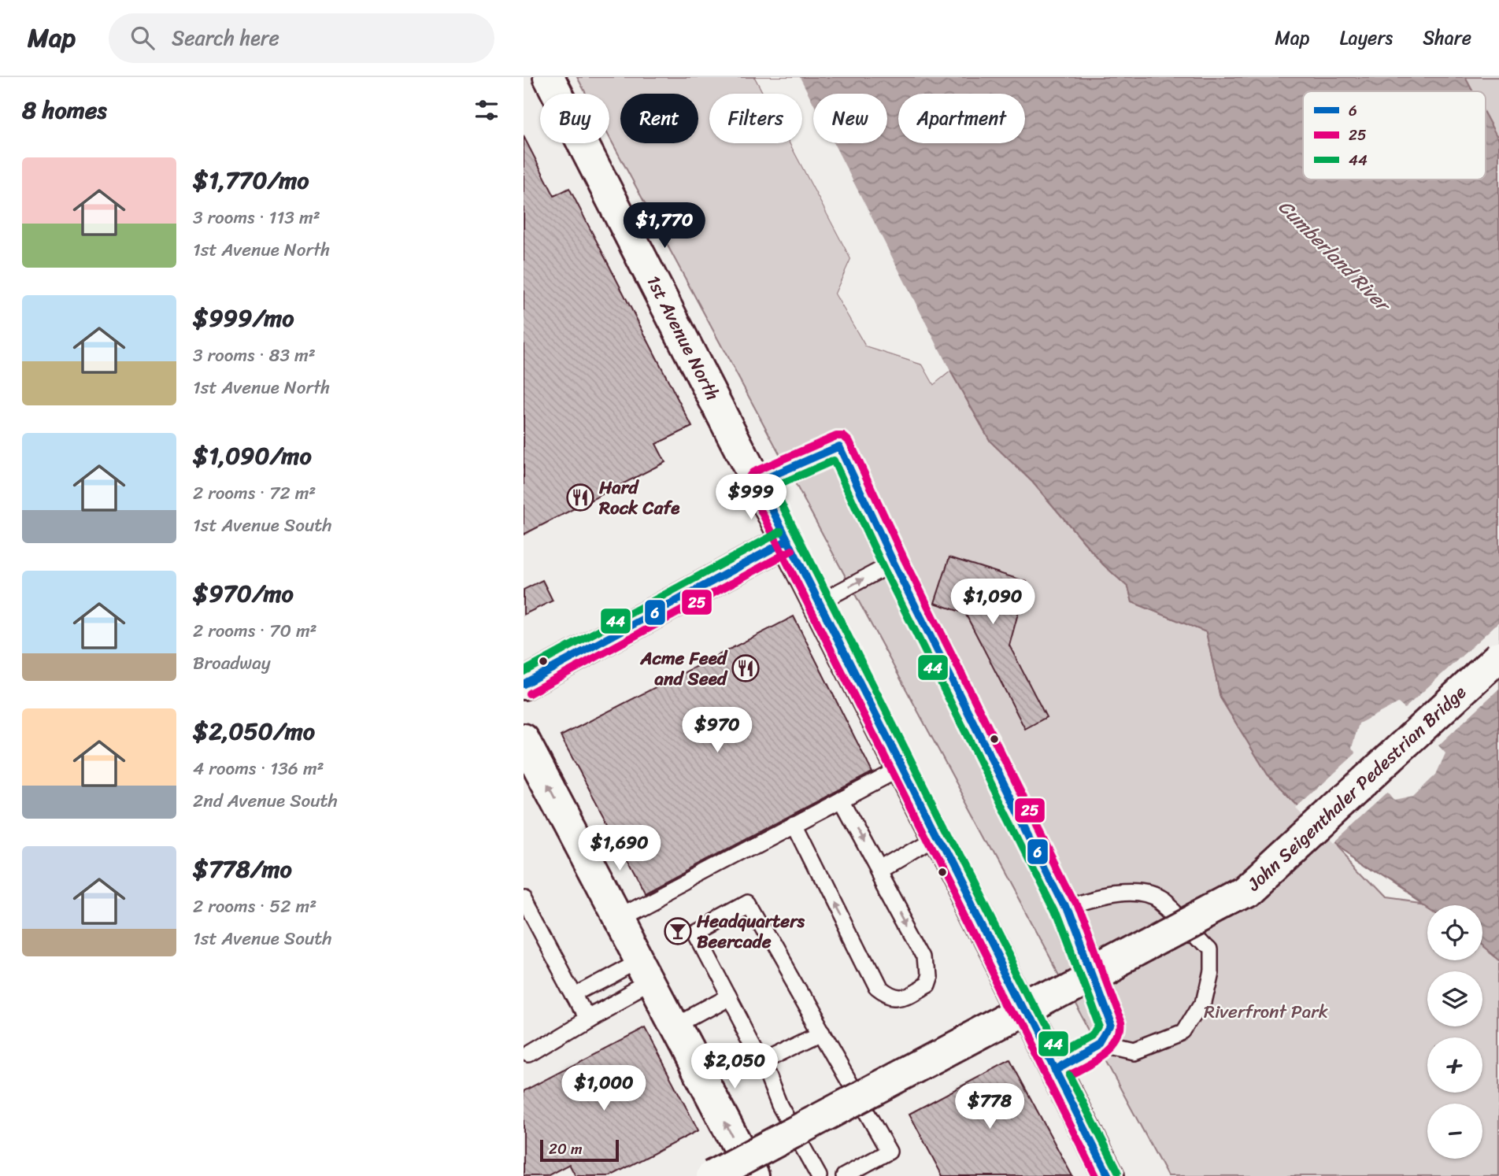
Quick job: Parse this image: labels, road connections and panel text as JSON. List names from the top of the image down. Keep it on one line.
{"streets":{"street":["1st Avenue North","John Seigenthaler Pedestrian Bridge"]},"water":["Cumberland River"],"parks":["Riverfront Park"],"places":{"restaurant":["Hard Rock Cafe","Acme Feed and Seed"],"bar":["Headquarters Beercade"]},"lines":["transit line 25","transit line 6","transit line 44"],"legend":["6","25","44"],"scale_bar":"20 m","page":{"header":"Map","search":"Search here","nav":["Map","Layers","Share"],"heading":"8 homes","chip":["Buy","Rent","Filters","New","Apartment"],"list":[{"name":"$1,770/mo","note":"3 rooms · 113 m² · 1st Avenue North"},{"name":"$999/mo","note":"3 rooms · 83 m² · 1st Avenue North"},{"name":"$1,090/mo","note":"2 rooms · 72 m² · 1st Avenue South"},{"name":"$970/mo","note":"2 rooms · 70 m² · Broadway"},{"name":"$2,050/mo","note":"4 rooms · 136 m² · 2nd Avenue South"},{"name":"$778/mo","note":"2 rooms · 52 m² · 1st Avenue South"}],"price":["$1,770","$999","$1,090","$970","$1,690","$2,050","$1,000","$778"],"map_buttons":["+","−"],"scale":"20 m"}}
